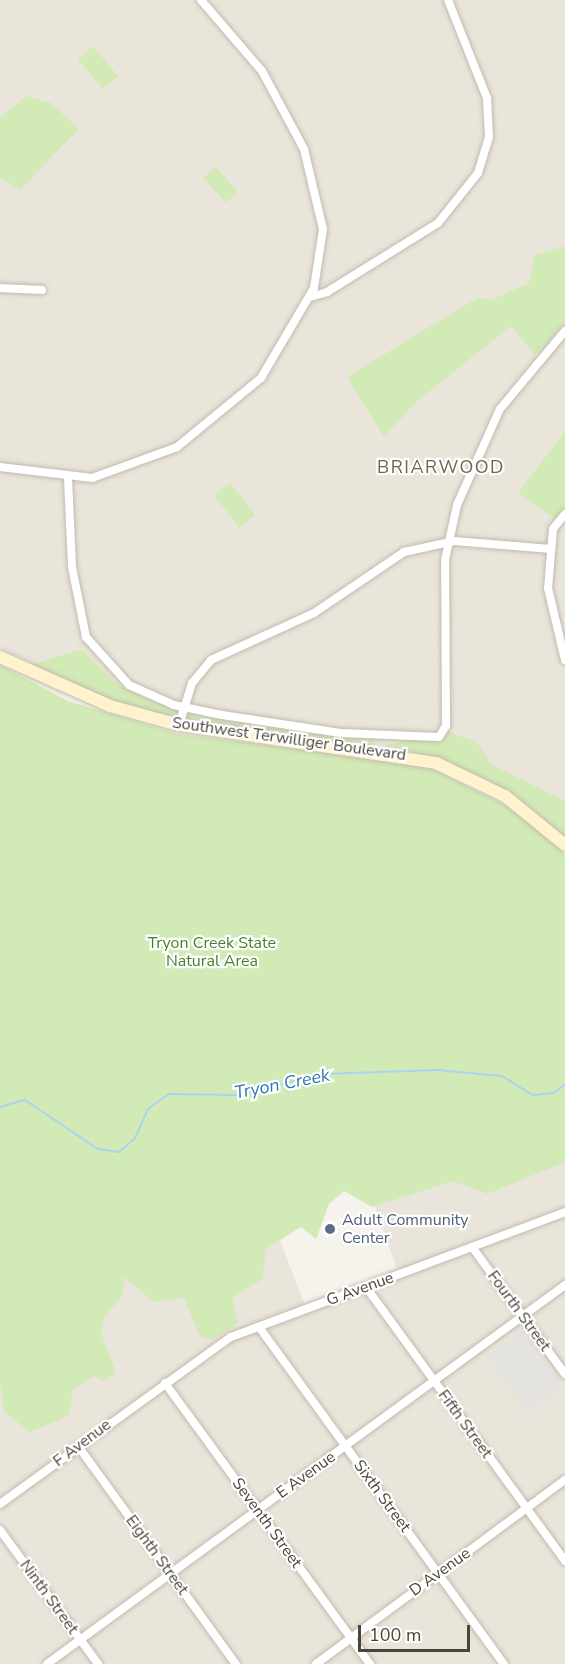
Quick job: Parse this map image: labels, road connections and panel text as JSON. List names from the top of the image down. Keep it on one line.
{"streets":{"main road":["Southwest Terwilliger Boulevard"],"street":["G Avenue","Fourth Street","Fifth Street","F Avenue","E Avenue","Sixth Street","Seventh Street","Eighth Street","D Avenue","Ninth Street"]},"crossings":[["G Avenue","Fourth Street"],["G Avenue","Fifth Street"],["G Avenue","F Avenue"],["G Avenue","Sixth Street"],["G Avenue","Seventh Street"],["Fourth Street","E Avenue"],["Fifth Street","E Avenue"],["Fifth Street","D Avenue"],["F Avenue","Seventh Street"],["F Avenue","Eighth Street"],["E Avenue","Sixth Street"],["E Avenue","Seventh Street"],["E Avenue","Eighth Street"],["E Avenue","Ninth Street"],["Sixth Street","D Avenue"],["Seventh Street","D Avenue"]],"districts":["BRIARWOOD"],"water":["Tryon Creek"],"parks":["Tryon Creek State Natural Area"],"places":["Adult Community Center"],"scale_bar":"100 m"}
